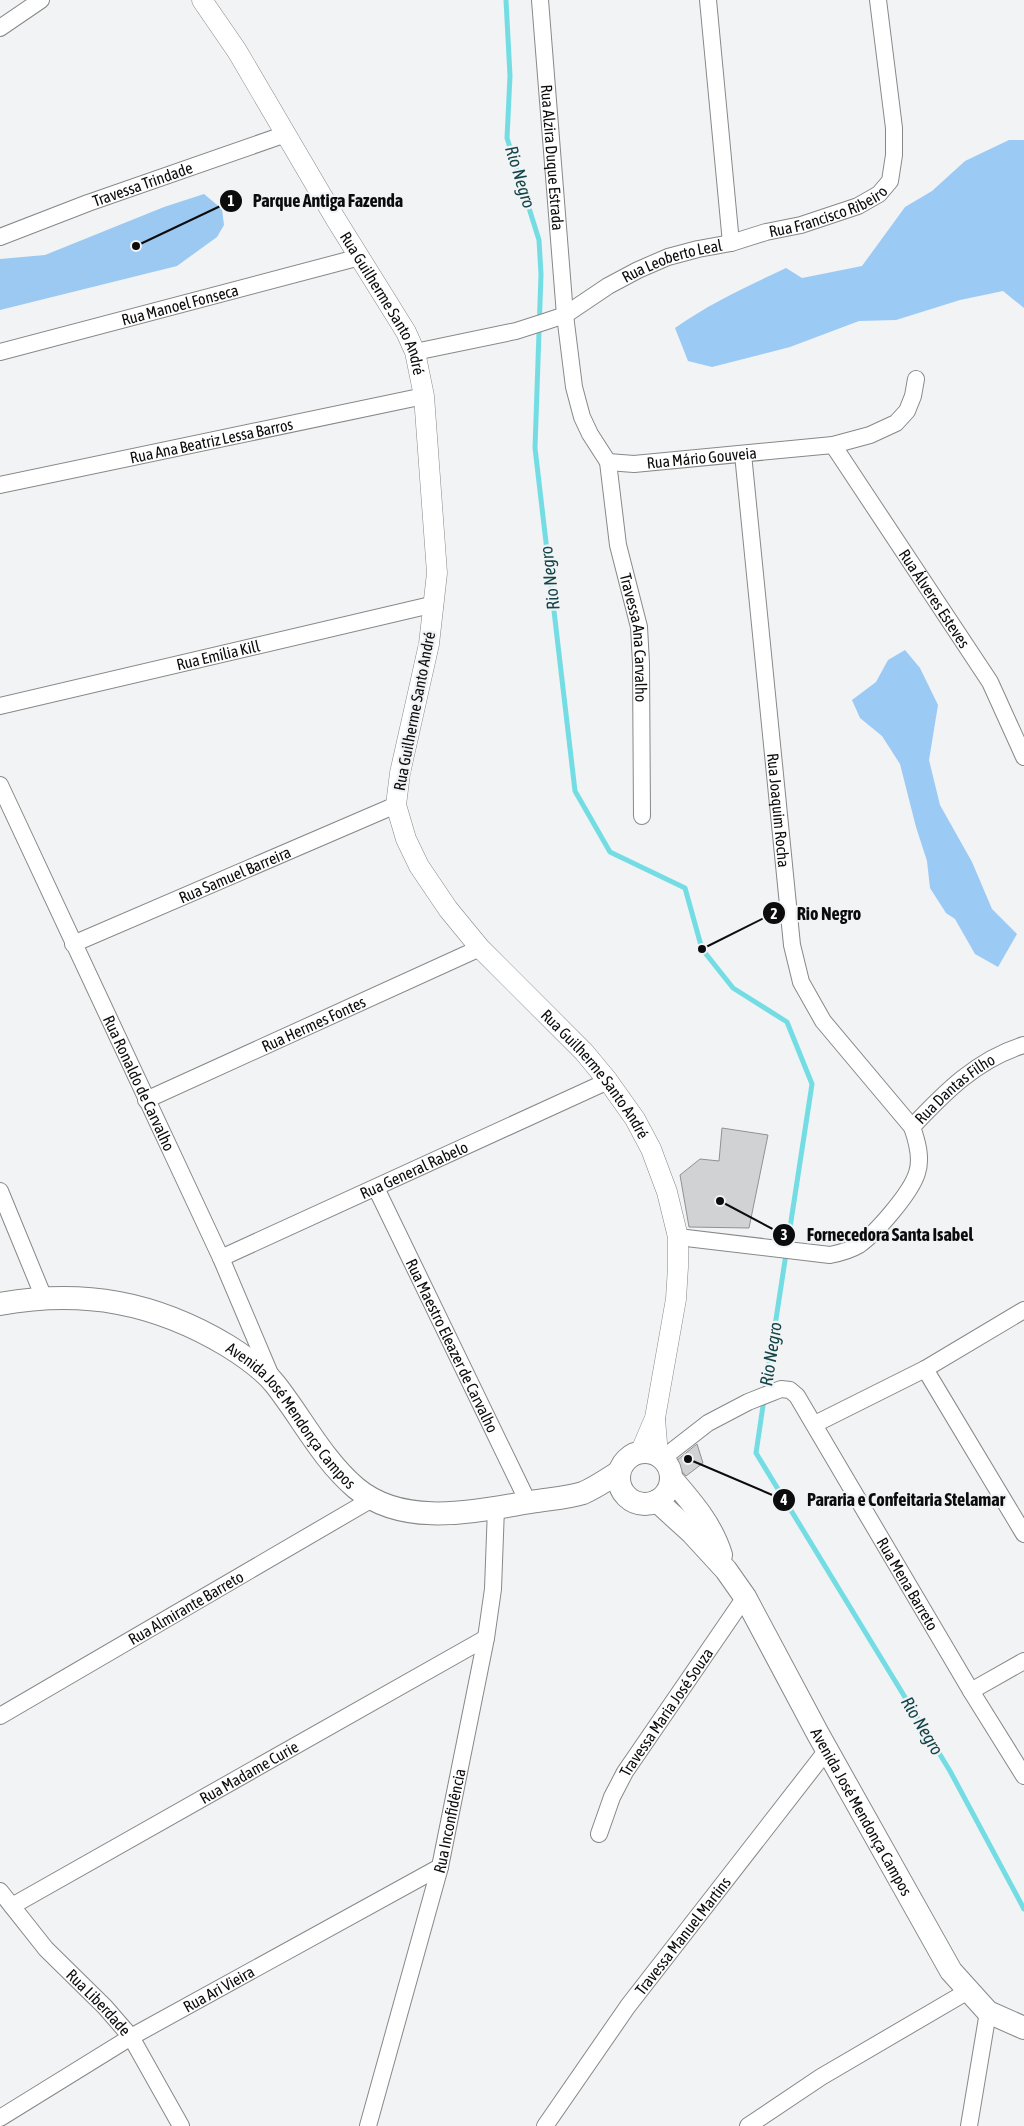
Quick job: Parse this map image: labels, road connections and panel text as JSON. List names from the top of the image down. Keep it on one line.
{"streets":{"main road":["Avenida José Mendonça Campos"],"street":["Rua Alzira Duque Estrada","Travessa Trindade","Rua Francisco Ribeiro","Rua Leoberto Leal","Rua Guilherme Santo André","Rua Manoel Fonseca","Rua Ana Beatriz Lessa Barros","Rua Mário Gouveia","Rua Álveres Esteves","Travessa Ana Carvalho","Rua Emília Kill","Rua Joaquim Rocha","Rua Samuel Barreira","Rua Hermes Fontes","Rua Ronaldo de Carvalho","Rua Dantas Filho","Rua General Rabelo","Rua Maestro Eleazer de Carvalho","Rua Mena Barreto","Rua Almirante Barreto","Travessa Maria José Souza","Rua Madame Curie","Rua Inconfidência","Travessa Manuel Martins","Rua Ari Vieira","Rua Liberdade"]},"crossings":[["Rua Alzira Duque Estrada","Rua Leoberto Leal"],["Travessa Trindade","Rua Guilherme Santo André"],["Rua Francisco Ribeiro","Rua Leoberto Leal"],["Rua Leoberto Leal","Rua Guilherme Santo André"],["Rua Guilherme Santo André","Rua Manoel Fonseca"],["Rua Guilherme Santo André","Rua Ana Beatriz Lessa Barros"],["Rua Guilherme Santo André","Rua Emília Kill"],["Rua Guilherme Santo André","Rua Samuel Barreira"],["Rua Guilherme Santo André","Rua Hermes Fontes"],["Rua Guilherme Santo André","Rua Dantas Filho"],["Rua Guilherme Santo André","Rua General Rabelo"],["Rua Guilherme Santo André","Avenida José Mendonça Campos"],["Rua Guilherme Santo André","Rua Mena Barreto"],["Rua Mário Gouveia","Rua Álveres Esteves"],["Rua Mário Gouveia","Travessa Ana Carvalho"],["Rua Mário Gouveia","Rua Joaquim Rocha"],["Rua Joaquim Rocha","Rua Dantas Filho"],["Rua Samuel Barreira","Rua Ronaldo de Carvalho"],["Rua Hermes Fontes","Rua Ronaldo de Carvalho"],["Rua Ronaldo de Carvalho","Rua General Rabelo"],["Rua Ronaldo de Carvalho","Avenida José Mendonça Campos"],["Rua General Rabelo","Rua Maestro Eleazer de Carvalho"],["Rua Maestro Eleazer de Carvalho","Avenida José Mendonça Campos"],["Avenida José Mendonça Campos","Rua Mena Barreto"],["Avenida José Mendonça Campos","Rua Almirante Barreto"],["Avenida José Mendonça Campos","Travessa Maria José Souza"],["Avenida José Mendonça Campos","Rua Inconfidência"],["Avenida José Mendonça Campos","Travessa Manuel Martins"],["Rua Madame Curie","Rua Inconfidência"],["Rua Madame Curie","Rua Liberdade"],["Rua Inconfidência","Rua Ari Vieira"],["Rua Ari Vieira","Rua Liberdade"]],"water":["Rio Negro"],"places":["Parque Antiga Fazenda","Rio Negro","Fornecedora Santa Isabel","Pararia e Confeitaria Stelamar"]}
